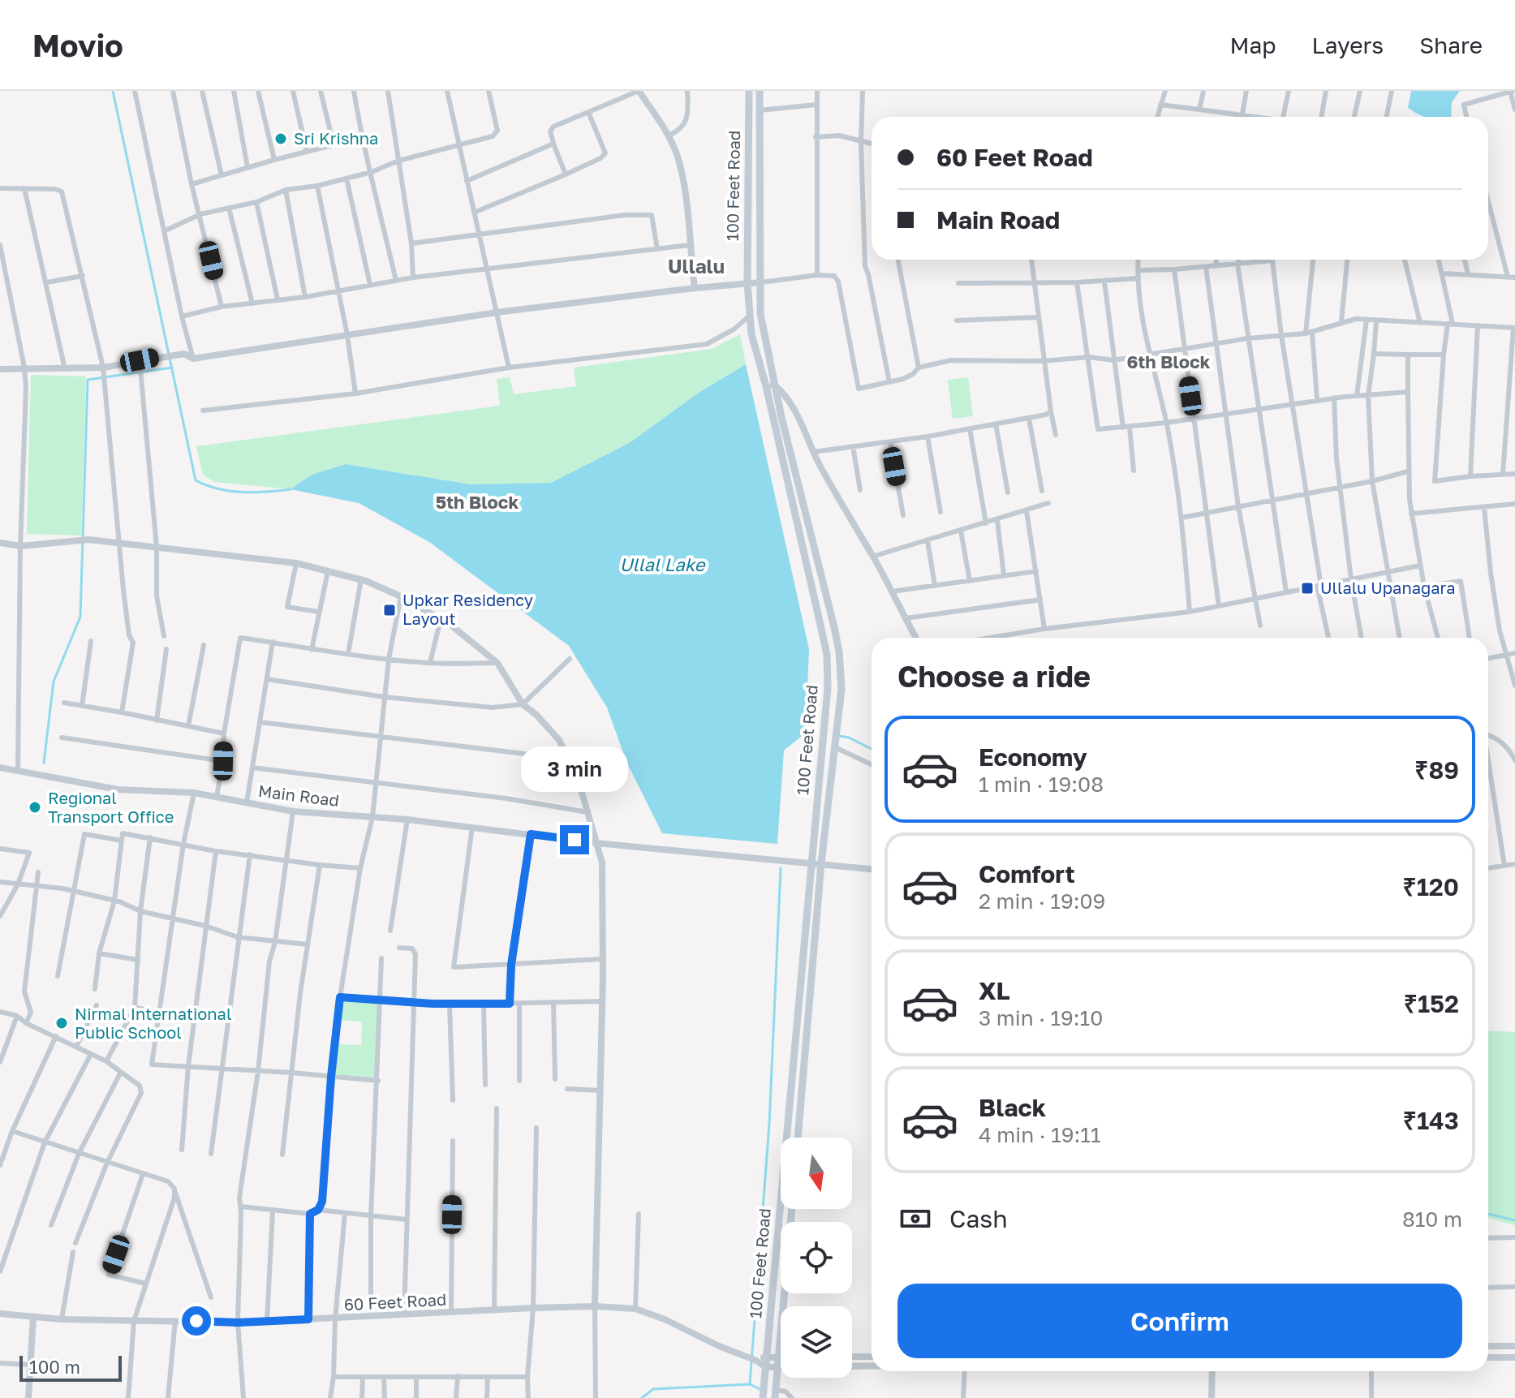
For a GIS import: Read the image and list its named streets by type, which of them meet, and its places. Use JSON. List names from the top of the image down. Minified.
{"streets":{"main road":["100 Feet Road"],"street":["Main Road","60 Feet Road"]},"crossings":[["100 Feet Road","Main Road"],["100 Feet Road","60 Feet Road"]],"districts":["Ullalu","6th Block","5th Block"],"water":["Ullal Lake"],"places":{"other":["Sri Krishna","Regional Transport Office","Nirmal International Public School"],"transit":["Ullalu Upanagara","Upkar Residency Layout"]},"scale_bar":"100 m","north":"bottom","page":{"header":"Movio","nav":["Map","Layers","Share"],"banner":["60 Feet Road","Main Road"],"heading":"Choose a ride","list":[{"name":"Economy","note":"1 min · 19:08","value":"₹89"},{"name":"Comfort","note":"2 min · 19:09","value":"₹120"},{"name":"XL","note":"3 min · 19:10","value":"₹152"},{"name":"Black","note":"4 min · 19:11","value":"₹143"}],"bubble":"3 min","pay":["Cash","810 m"],"buttons":"Confirm","scale":"100 m"}}
